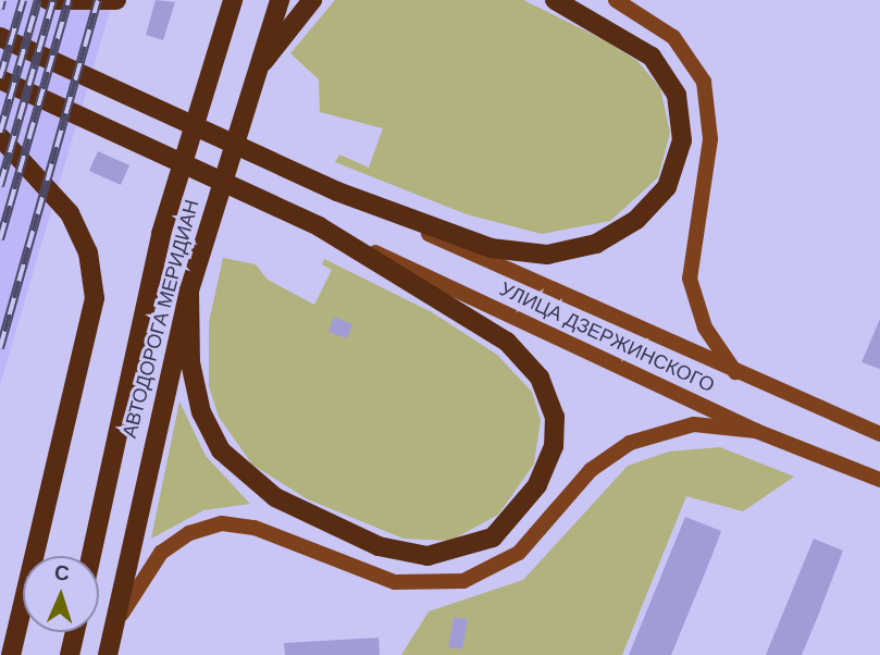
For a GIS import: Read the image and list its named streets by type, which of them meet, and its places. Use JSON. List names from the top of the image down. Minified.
{"streets":{"main road":["АВТОДОРОГА МЕРИДИАН","УЛИЦА ДЗЕРЖИНСКОГО"]},"north":"top"}
